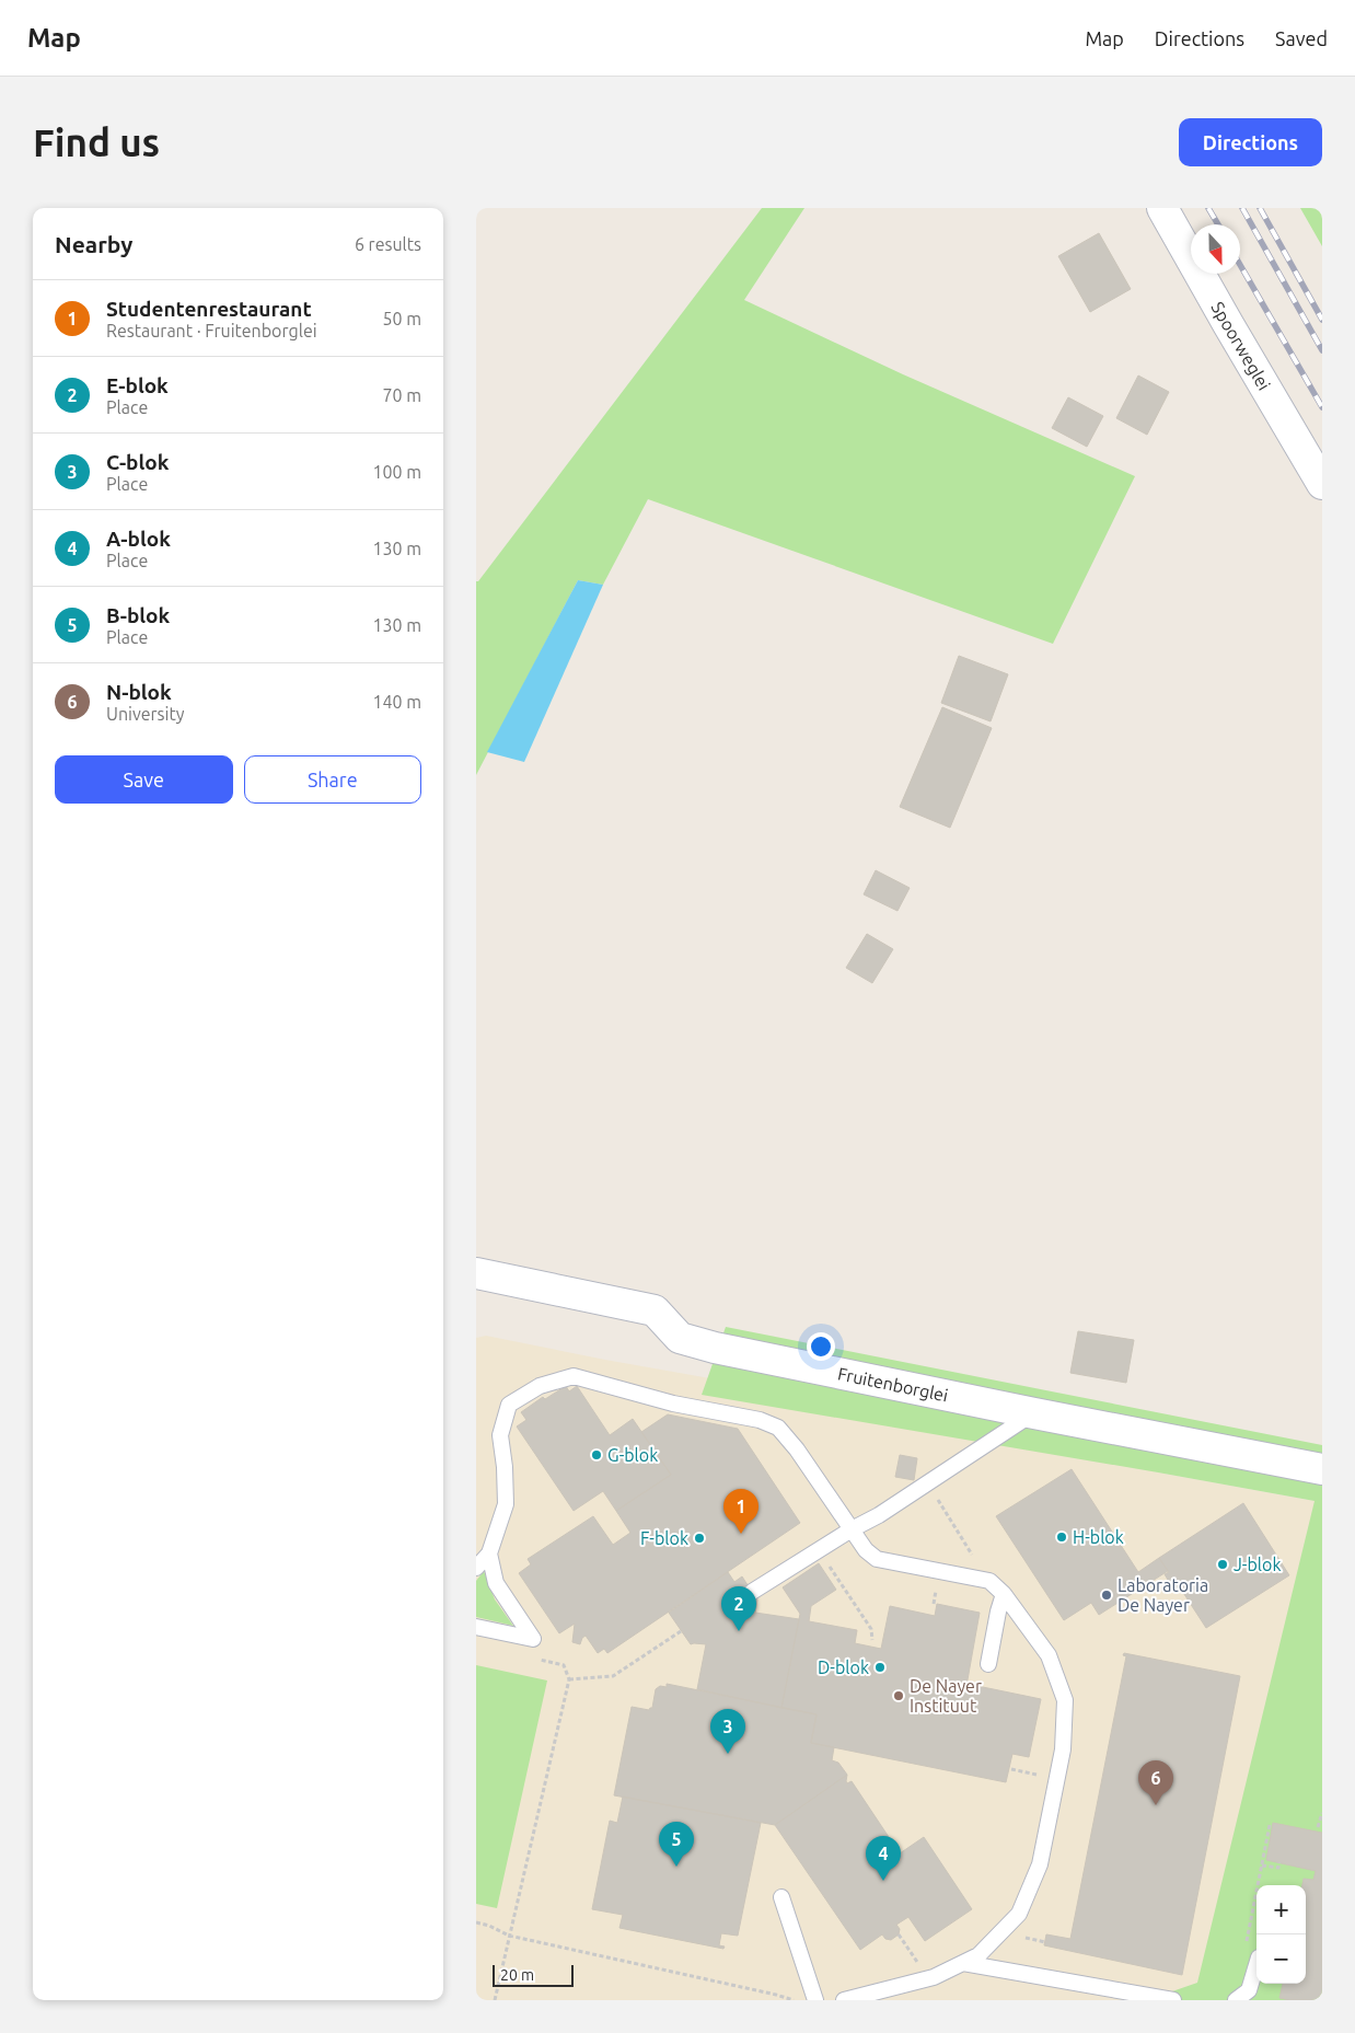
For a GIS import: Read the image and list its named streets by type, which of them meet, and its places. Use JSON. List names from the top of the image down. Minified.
{"streets":{"street":["Spoorweglei","Fruitenborglei"]},"places":["G-blok","H-blok","F-blok","J-blok","Laboratoria De Nayer","D-blok","De Nayer Instituut"],"scale_bar":"20 m","north":"bottom","page":{"header":"Map","nav":["Map","Directions","Saved"],"buttons":["Directions",["Save","Share"]],"title":"Find us","heading":["Nearby","6 results"],"list":[{"mark":"1","name":"Studentenrestaurant","note":"Restaurant · Fruitenborglei","value":"50 m"},{"mark":"2","name":"E-blok","note":"Place","value":"70 m"},{"mark":"3","name":"C-blok","note":"Place","value":"100 m"},{"mark":"4","name":"A-blok","note":"Place","value":"130 m"},{"mark":"5","name":"B-blok","note":"Place","value":"130 m"},{"mark":"6","name":"N-blok","note":"University","value":"140 m"}],"pins":["1","2","3","6","5","4"],"map_buttons":["+","−"],"scale":"20 m"}}
